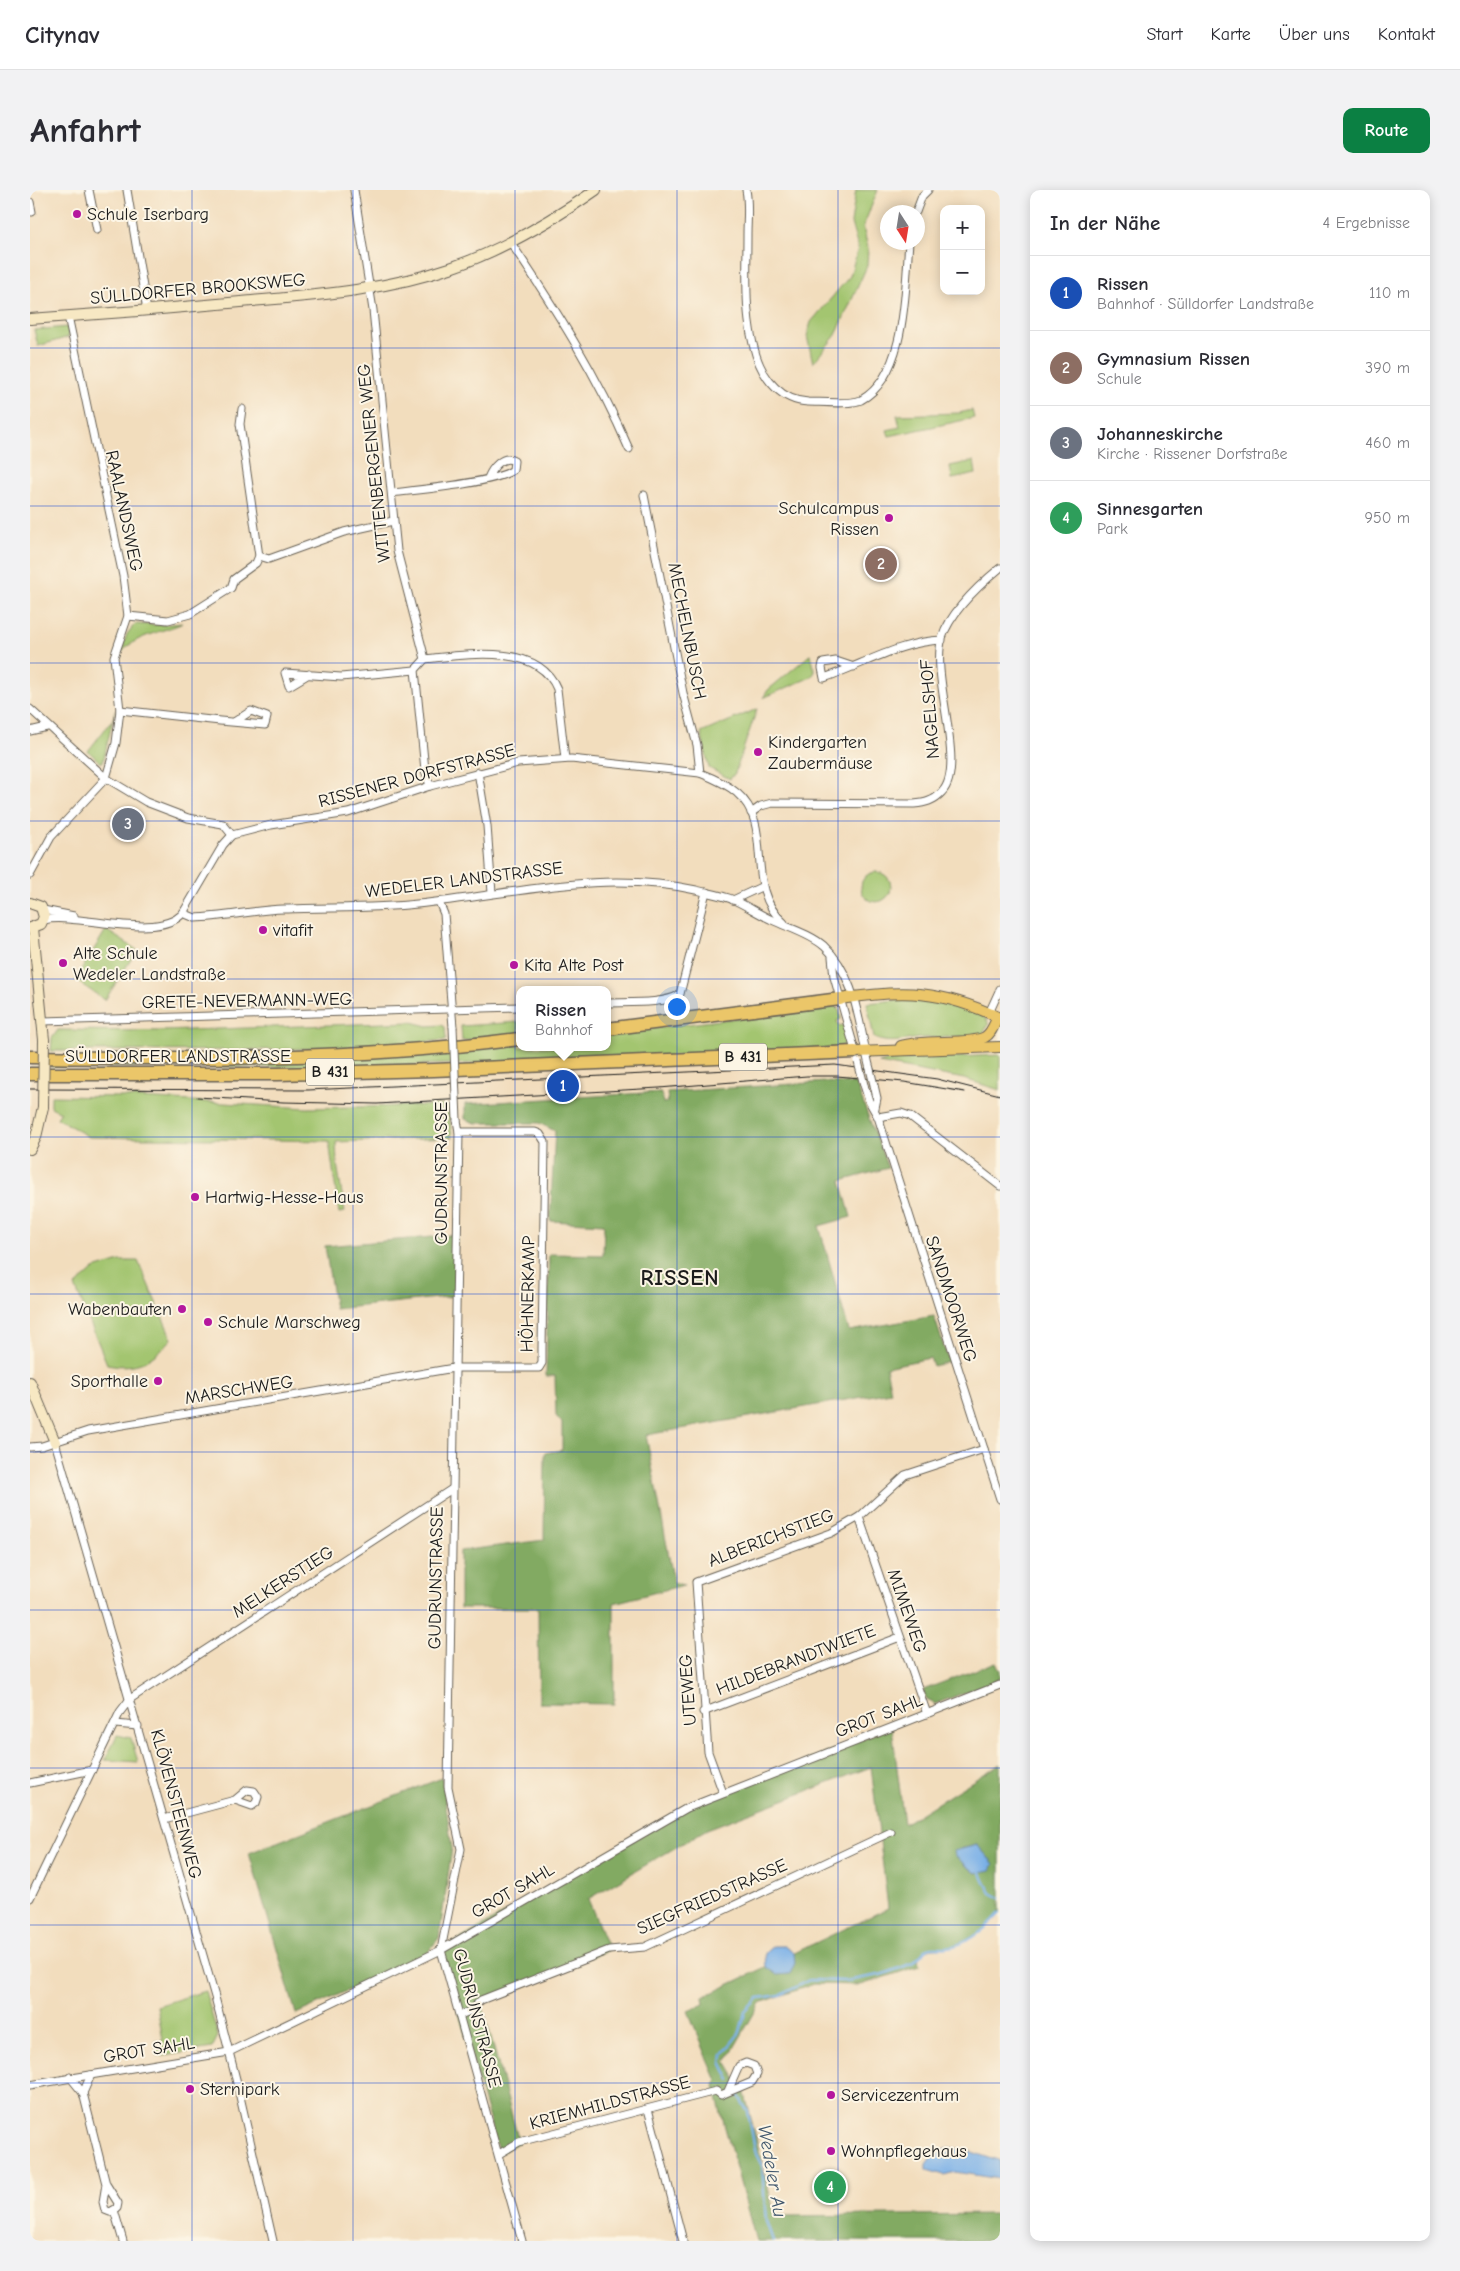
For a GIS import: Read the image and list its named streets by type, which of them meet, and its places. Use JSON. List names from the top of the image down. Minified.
{"streets":{"highway":["SÜLLDORFER LANDSTRASSE","B 431"],"street":["SÜLLDORFER BROOKSWEG","WITTENBERGENER WEG","RAALANDSWEG","MECHELNBUSCH","NAGELSHOF","RISSENER DORFSTRASSE","WEDELER LANDSTRASSE","GRETE-NEVERMANN-WEG","GUDRUNSTRASSE","HÖHNERKAMP","SANDMOORWEG","MARSCHWEG","ALBERICHSTIEG","MELKERSTIEG","MIMEWEG","HILDEBRANDTWIETE","UTEWEG","GROT SAHL","KLÖVENSTEENWEG","SIEGFRIEDSTRASSE","KRIEMHILDSTRASSE"]},"crossings":[["SÜLLDORFER BROOKSWEG","WITTENBERGENER WEG"],["SÜLLDORFER BROOKSWEG","RAALANDSWEG"],["MECHELNBUSCH","RISSENER DORFSTRASSE"],["NAGELSHOF","RISSENER DORFSTRASSE"],["RISSENER DORFSTRASSE","WEDELER LANDSTRASSE"],["WEDELER LANDSTRASSE","SÜLLDORFER LANDSTRASSE"],["WEDELER LANDSTRASSE","B 431"],["WEDELER LANDSTRASSE","GUDRUNSTRASSE"],["WEDELER LANDSTRASSE","SANDMOORWEG"],["GRETE-NEVERMANN-WEG","GUDRUNSTRASSE"],["SÜLLDORFER LANDSTRASSE","B 431"],["SÜLLDORFER LANDSTRASSE","SANDMOORWEG"],["B 431","SANDMOORWEG"],["GUDRUNSTRASSE","HÖHNERKAMP"],["GUDRUNSTRASSE","MARSCHWEG"],["GUDRUNSTRASSE","MELKERSTIEG"],["GUDRUNSTRASSE","GROT SAHL"],["GUDRUNSTRASSE","SIEGFRIEDSTRASSE"],["GUDRUNSTRASSE","KRIEMHILDSTRASSE"],["HÖHNERKAMP","MARSCHWEG"],["SANDMOORWEG","ALBERICHSTIEG"],["MARSCHWEG","KLÖVENSTEENWEG"],["ALBERICHSTIEG","MIMEWEG"],["ALBERICHSTIEG","UTEWEG"],["MELKERSTIEG","KLÖVENSTEENWEG"],["MIMEWEG","HILDEBRANDTWIETE"],["MIMEWEG","GROT SAHL"],["HILDEBRANDTWIETE","UTEWEG"],["UTEWEG","GROT SAHL"],["GROT SAHL","KLÖVENSTEENWEG"]],"districts":["RISSEN"],"water":["Wedeler Au"],"places":["Schule Iserbarg","Schulcampus Rissen","Kindergarten Zaubermäuse","vitafit","Alte Schule Wedeler Landstraße","Kita Alte Post","Hartwig-Hesse-Haus","Wabenbauten","Schule Marschweg","Sporthalle","Sternipark","Servicezentrum","Wohnpflegehaus"],"north":"bottom","page":{"header":"Citynav","nav":["Start","Karte","Über uns","Kontakt"],"buttons":"Route","title":"Anfahrt","heading":["In der Nähe","4 Ergebnisse"],"map_buttons":["+","−"],"list":[{"mark":"1","name":"Rissen","note":"Bahnhof · Sülldorfer Landstraße","value":"110 m"},{"mark":"2","name":"Gymnasium Rissen","note":"Schule","value":"390 m"},{"mark":"3","name":"Johanneskirche","note":"Kirche · Rissener Dorfstraße","value":"460 m"},{"mark":"4","name":"Sinnesgarten","note":"Park","value":"950 m"}],"pins":["2","3","1","4"],"popup":["Rissen","Bahnhof"]}}
